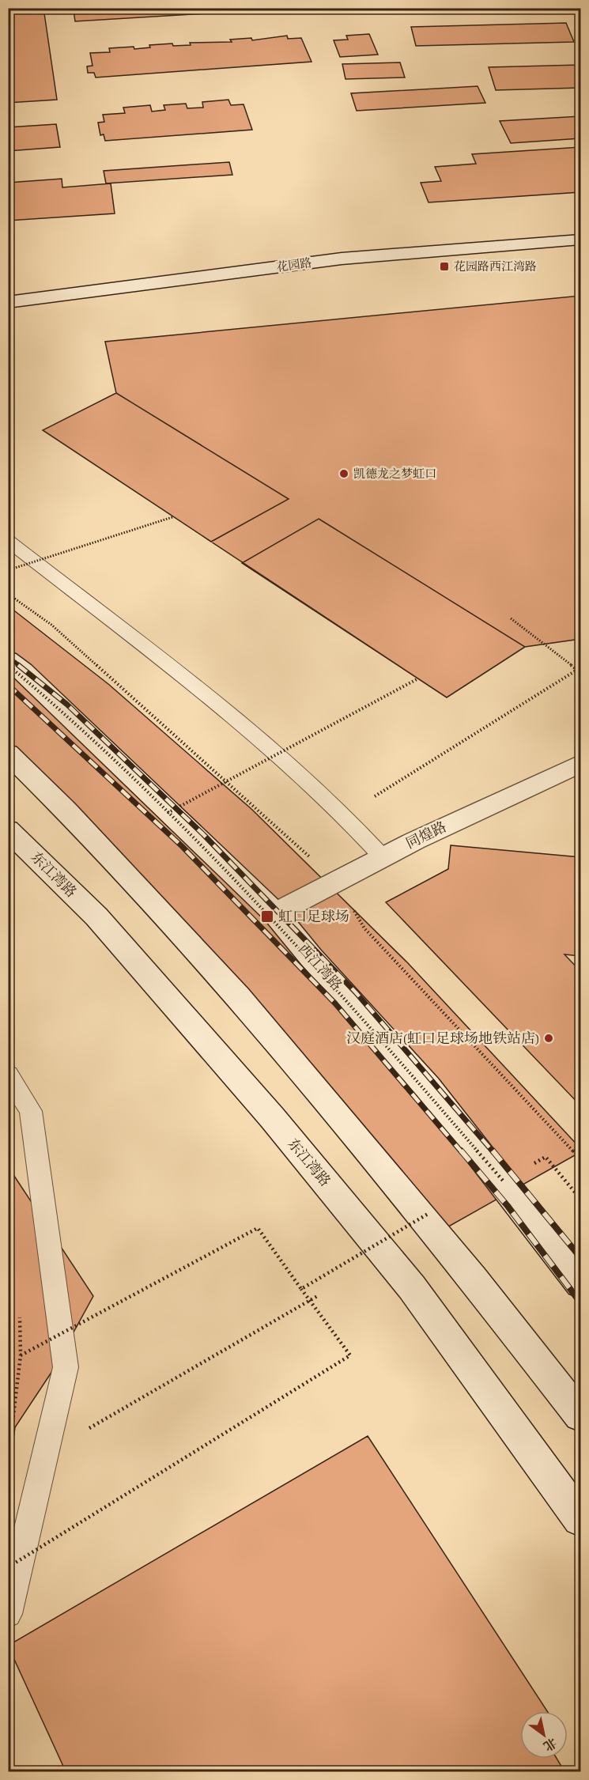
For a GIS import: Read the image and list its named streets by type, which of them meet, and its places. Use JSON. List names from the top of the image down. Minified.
{"streets":{"main road":["花园路","同煌路","东江湾路","西江湾路"]},"crossings":[["同煌路","西江湾路"]],"places":{"transit":["花园路西江湾路","虹口足球场"],"other":["凯德龙之梦虹口","汉庭酒店(虹口足球场地铁站店)"]},"north":"bottom right"}
